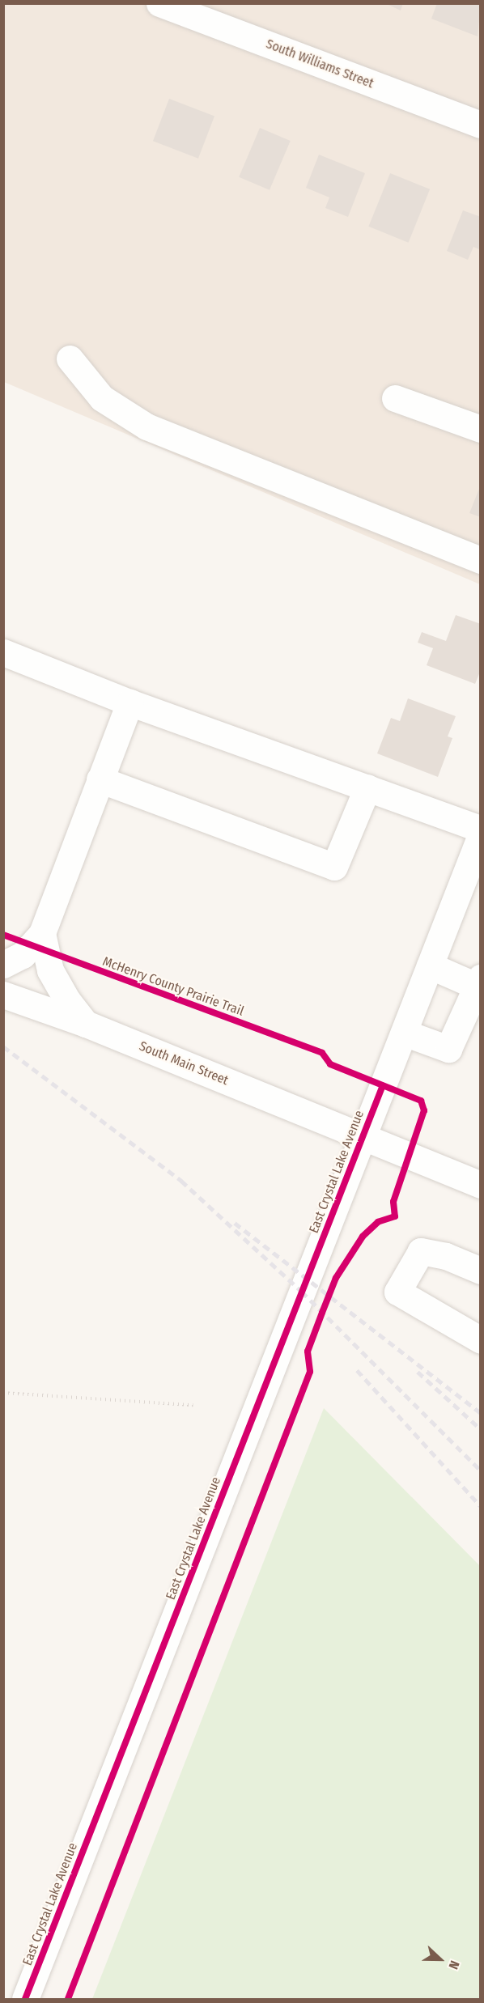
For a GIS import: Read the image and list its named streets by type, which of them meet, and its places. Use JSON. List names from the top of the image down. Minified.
{"streets":{"street":["South Williams Street","South Main Street","East Crystal Lake Avenue"],"cycle path":["McHenry County Prairie Trail"]},"crossings":[["South Main Street","East Crystal Lake Avenue"]],"north":"right"}
